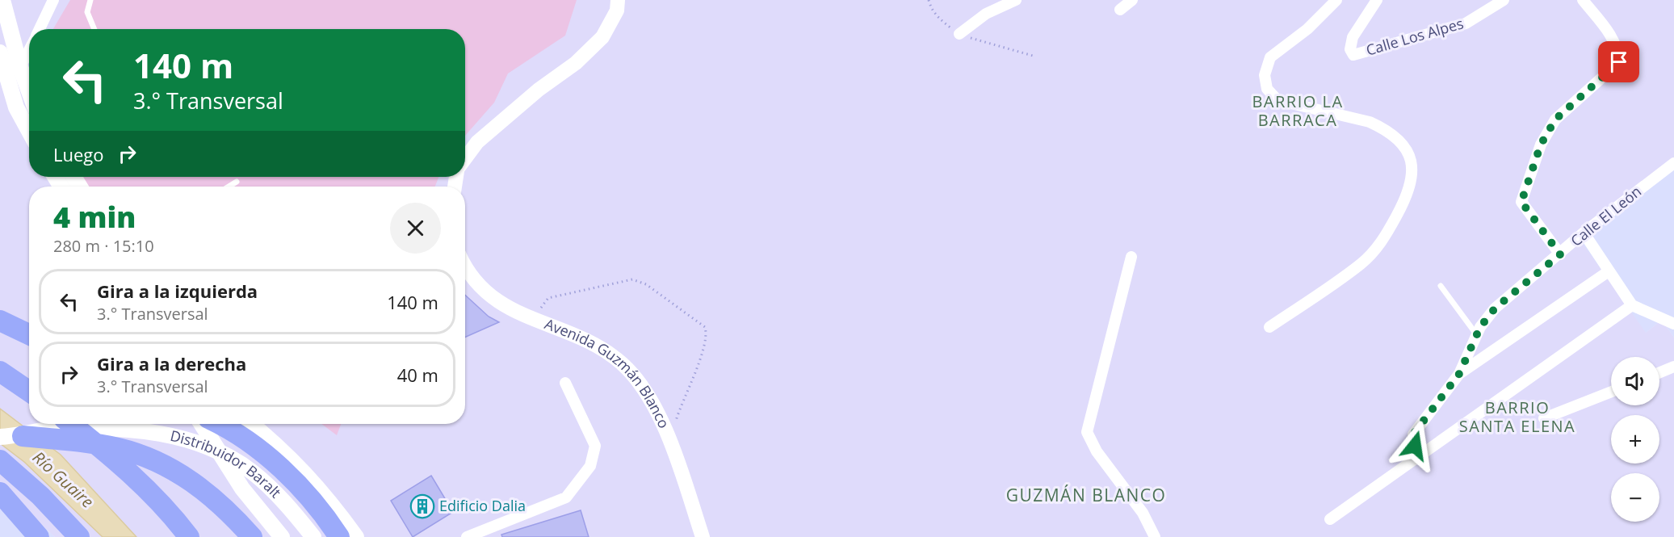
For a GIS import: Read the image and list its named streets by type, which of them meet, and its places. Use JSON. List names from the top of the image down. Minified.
{"streets":{"main road":["Distribuidor Baralt"],"street":["Calle Los Alpes","Calle El León","Avenida Guzmán Blanco"]},"districts":["BARRIO LA BARRACA","BARRIO SANTA ELENA","GUZMÁN BLANCO"],"water":["Río Guaire"],"places":{"building":["Edificio Dalia"]},"page":{"turn":["140 m","3.° Transversal"],"then":"Luego","heading":["4 min","280 m · 15:10"],"list":[{"name":"Gira a la izquierda","note":"3.° Transversal","value":"140 m"},{"name":"Gira a la derecha","note":"3.° Transversal","value":"40 m"}],"map_buttons":["+","−"]}}
